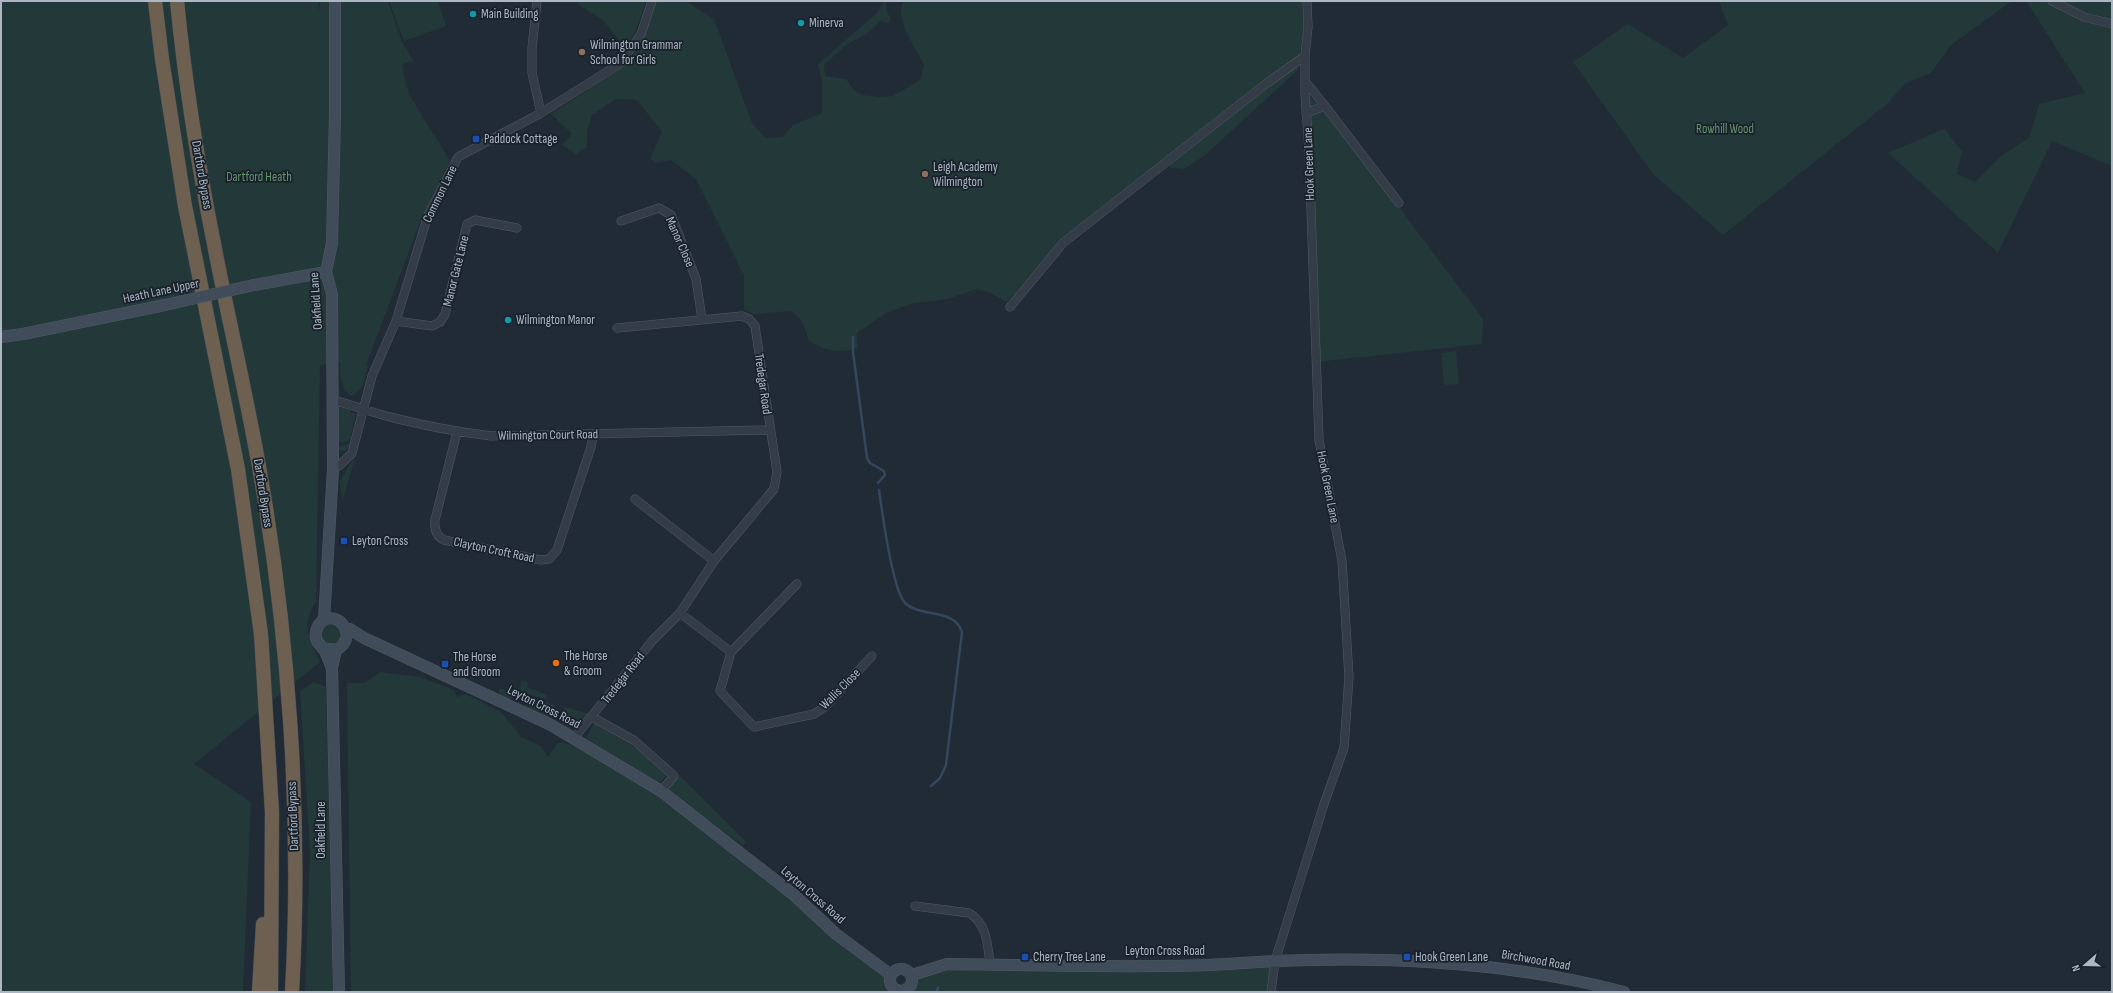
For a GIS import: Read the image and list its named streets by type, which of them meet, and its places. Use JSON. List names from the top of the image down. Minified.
{"streets":{"highway":["Dartford Bypass"],"street":["Hook Green Lane","Common Lane","Manor Close","Manor Gate Lane","Heath Lane Upper","Oakfield Lane","Tredegar Road","Wilmington Court Road","Clayton Croft Road","Wallis Close","Leyton Cross Road","Birchwood Road"]},"crossings":[["Hook Green Lane","Leyton Cross Road"],["Hook Green Lane","Birchwood Road"],["Common Lane","Manor Gate Lane"],["Common Lane","Oakfield Lane"],["Common Lane","Wilmington Court Road"],["Manor Close","Tredegar Road"],["Heath Lane Upper","Oakfield Lane"],["Oakfield Lane","Wilmington Court Road"],["Oakfield Lane","Leyton Cross Road"],["Tredegar Road","Wilmington Court Road"],["Tredegar Road","Leyton Cross Road"],["Wilmington Court Road","Clayton Croft Road"],["Leyton Cross Road","Birchwood Road"]],"parks":["Rowhill Wood","Dartford Heath"],"places":{"other":["Main Building","Minerva","Wilmington Grammar School for Girls","Leigh Academy Wilmington","Wilmington Manor","The Horse & Groom"],"transit":["Paddock Cottage","Leyton Cross","The Horse and Groom","Cherry Tree Lane","Hook Green Lane"]},"north":"left"}
